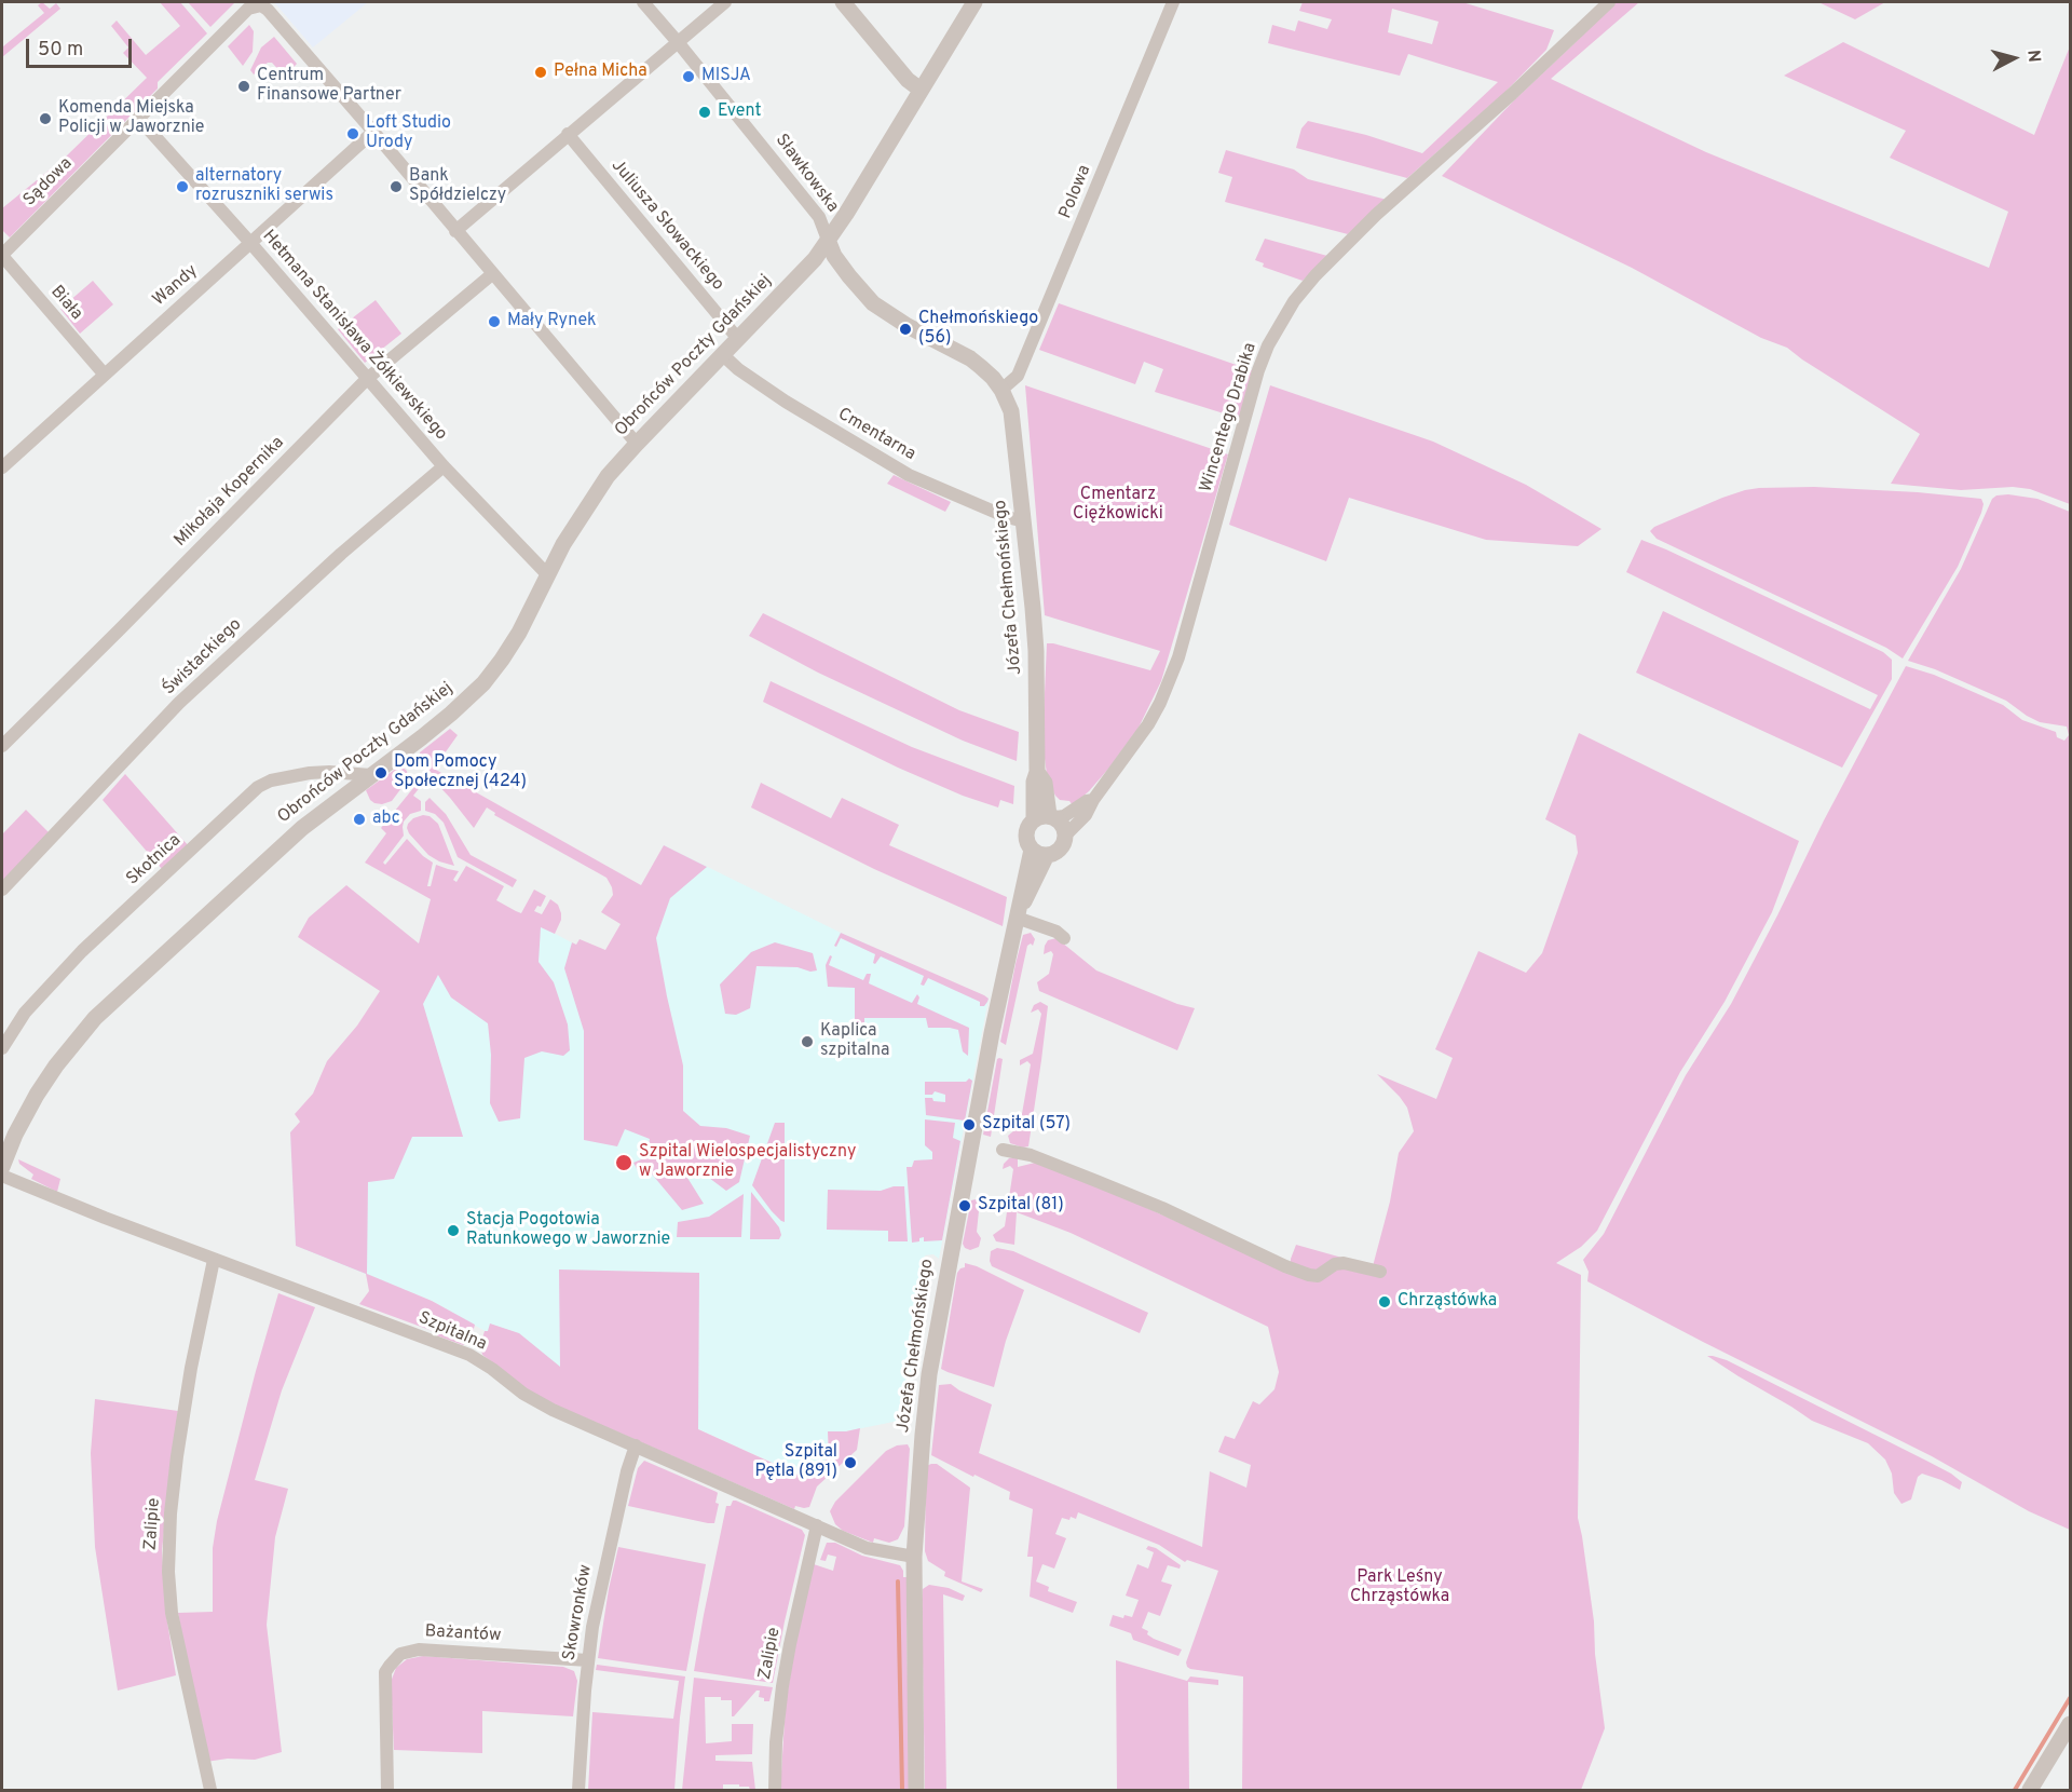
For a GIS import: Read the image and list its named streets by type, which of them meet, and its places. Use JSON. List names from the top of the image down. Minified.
{"streets":{"street":["Sławkowska","Sądowa","Polowa","Juliusza Słowackiego","Wandy","Biała","Hetmana Stanisława Żółkiewskiego","Obrońców Poczty Gdańskiej","Wincentego Drabika","Cmentarna","Mikołaja Kopernika","Józefa Chełmońskiego","Świstackiego","Skotnica","Szpitalna","Zalipie","Skowronków","Bażantów"]},"crossings":[["Sławkowska","Polowa"],["Sławkowska","Obrońców Poczty Gdańskiej"],["Sławkowska","Józefa Chełmońskiego"],["Sądowa","Wandy"],["Sądowa","Biała"],["Sądowa","Hetmana Stanisława Żółkiewskiego"],["Polowa","Józefa Chełmońskiego"],["Juliusza Słowackiego","Obrońców Poczty Gdańskiej"],["Wandy","Biała"],["Wandy","Hetmana Stanisława Żółkiewskiego"],["Hetmana Stanisława Żółkiewskiego","Obrońców Poczty Gdańskiej"],["Hetmana Stanisława Żółkiewskiego","Mikołaja Kopernika"],["Hetmana Stanisława Żółkiewskiego","Świstackiego"],["Obrońców Poczty Gdańskiej","Cmentarna"],["Obrońców Poczty Gdańskiej","Skotnica"],["Wincentego Drabika","Józefa Chełmońskiego"],["Cmentarna","Józefa Chełmońskiego"],["Józefa Chełmońskiego","Szpitalna"],["Szpitalna","Zalipie"],["Szpitalna","Skowronków"],["Skowronków","Bażantów"]],"parks":["Cmentarz Ciężkowicki","Park Leśny Chrząstówka"],"places":["Pełna Micha","MISJA","Centrum Finansowe Partner","Event","Komenda Miejska Policji w Jaworznie","Loft Studio Urody","alternatory rozruszniki serwis","Bank Spółdzielczy","Mały Rynek","Chełmońskiego (56)","Dom Pomocy Społecznej (424)","abc","Kaplica szpitalna","Szpital (57)","Szpital Wielospecjalistyczny w Jaworznie","Szpital (81)","Stacja Pogotowia Ratunkowego w Jaworznie","Chrząstówka","Szpital Pętla (891)"],"scale_bar":"50 m","north":"right"}
